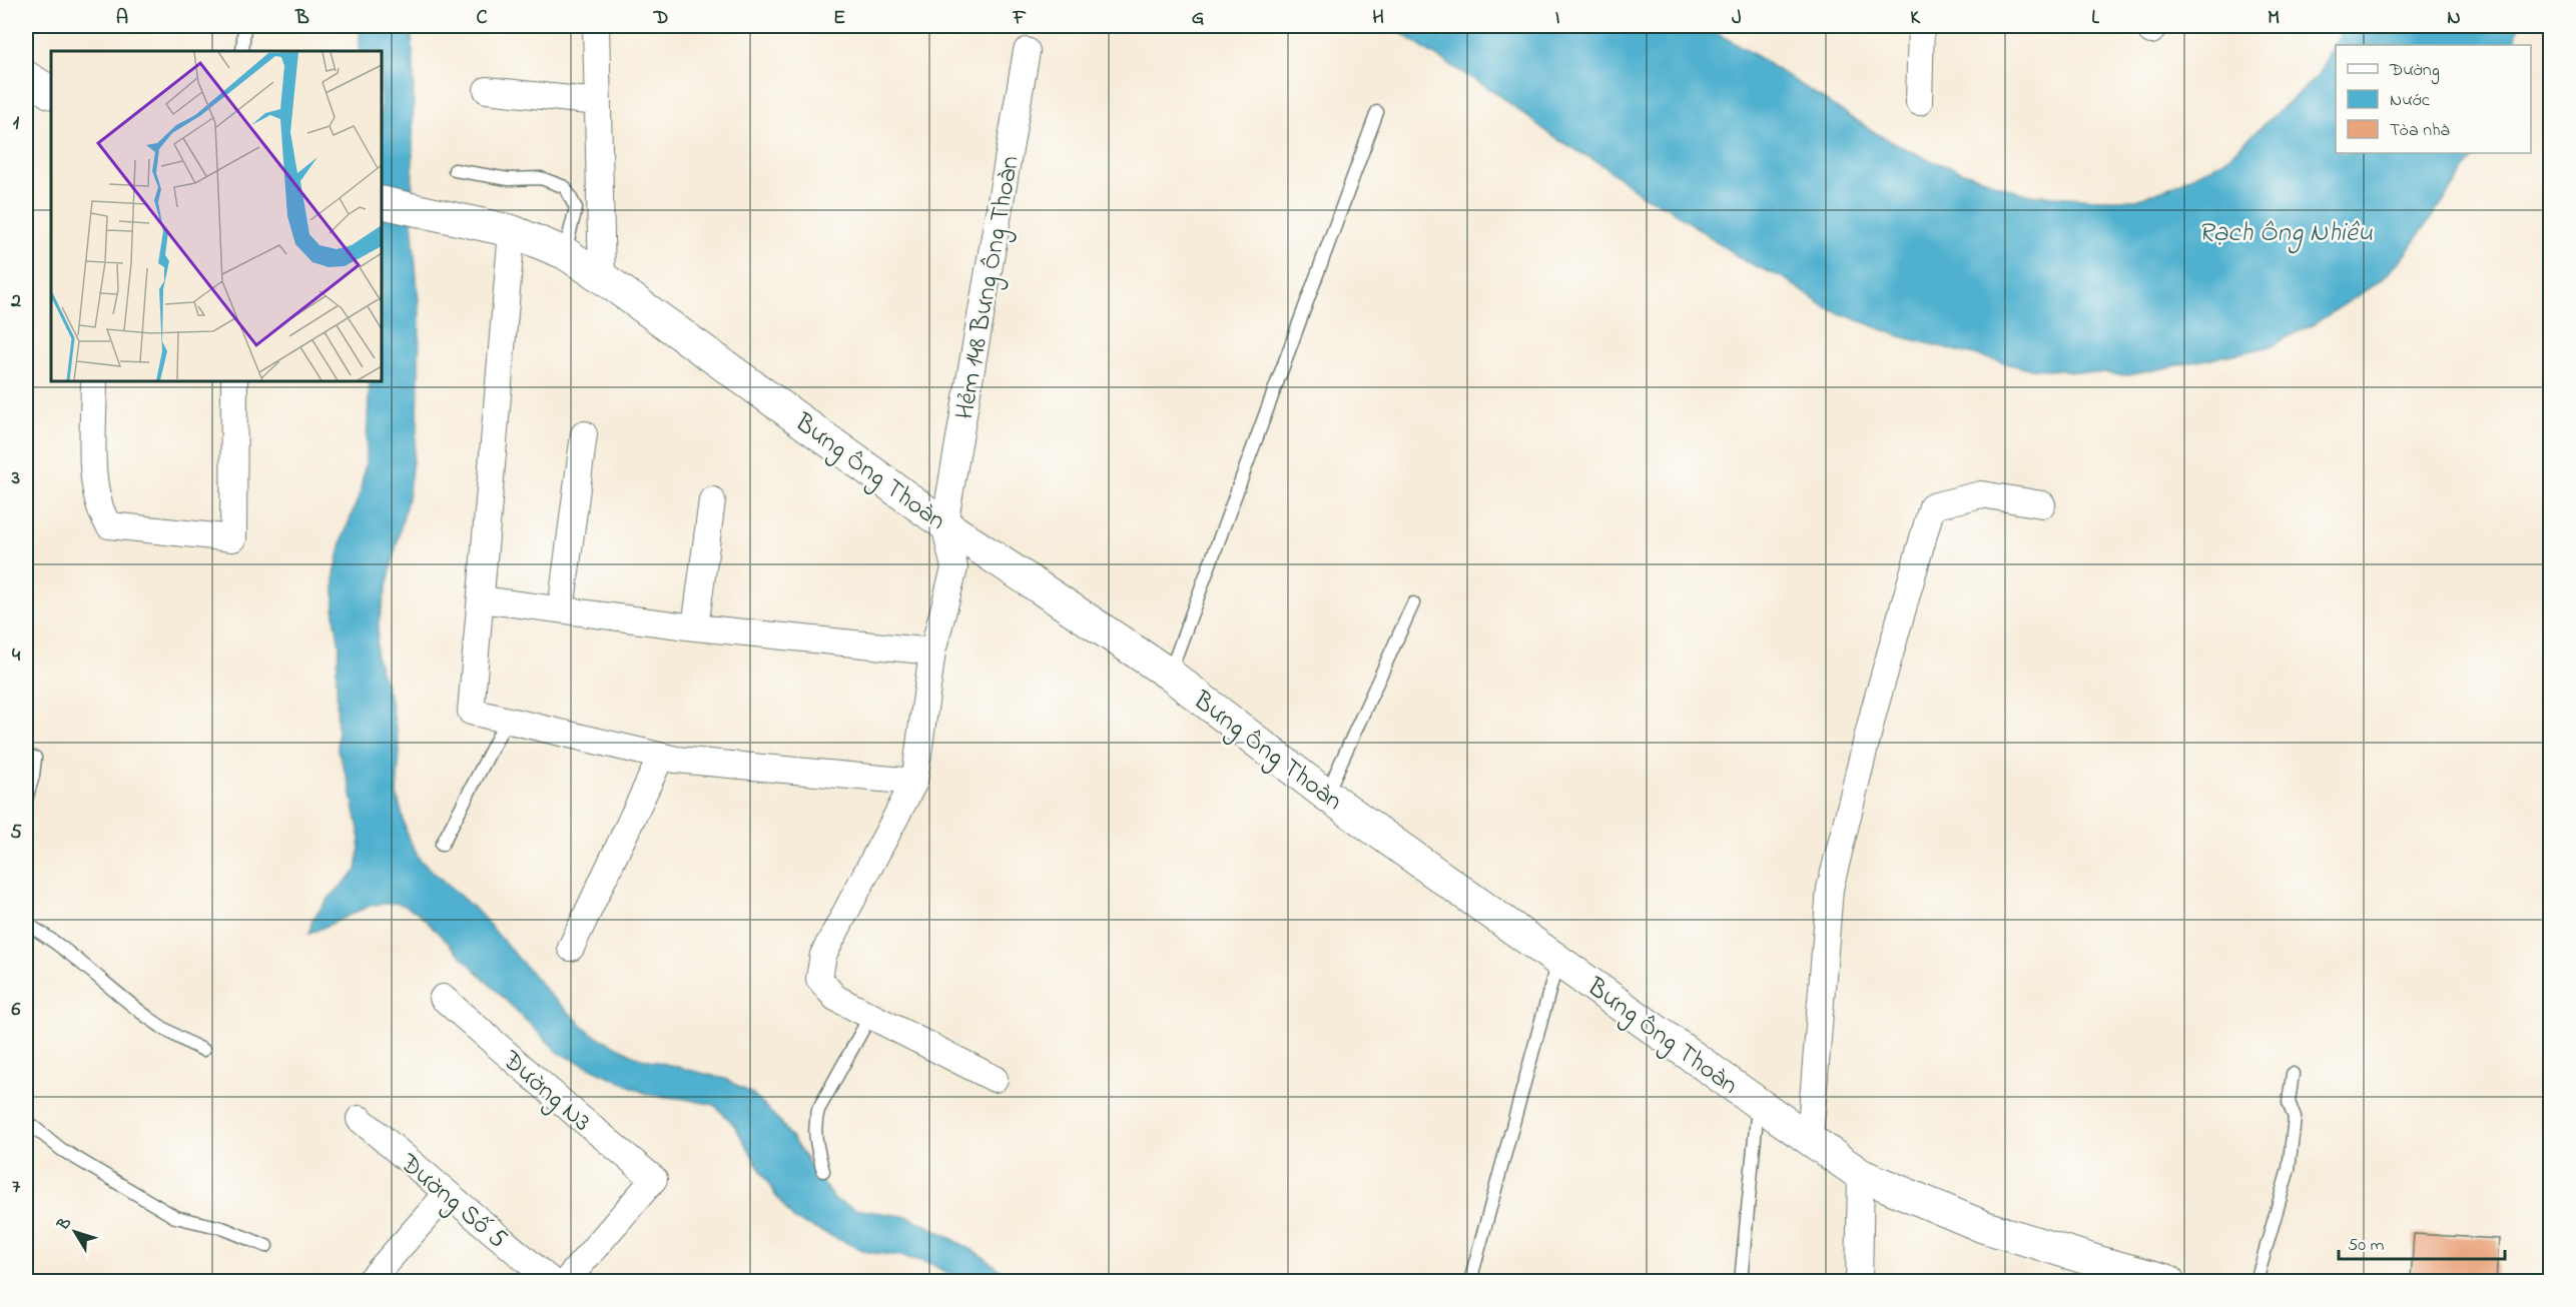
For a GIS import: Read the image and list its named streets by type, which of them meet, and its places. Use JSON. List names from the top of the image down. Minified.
{"streets":{"street":["Hẻm 148 Bưng Ông Thoàn","Bưng Ông Thoàn","Đường N3","Đường Số 5"]},"crossings":[["Hẻm 148 Bưng Ông Thoàn","Bưng Ông Thoàn"]],"water":["Rạch Ông Nhiêu"],"legend":["Đường","Nước","Tòa nhà"],"scale_bar":"50 m","north":"top left","grid":{"columns":["A","B","C","D","E","F","G","H","I","J","K","L","M","N"],"rows":["1","2","3","4","5","6","7"]}}
